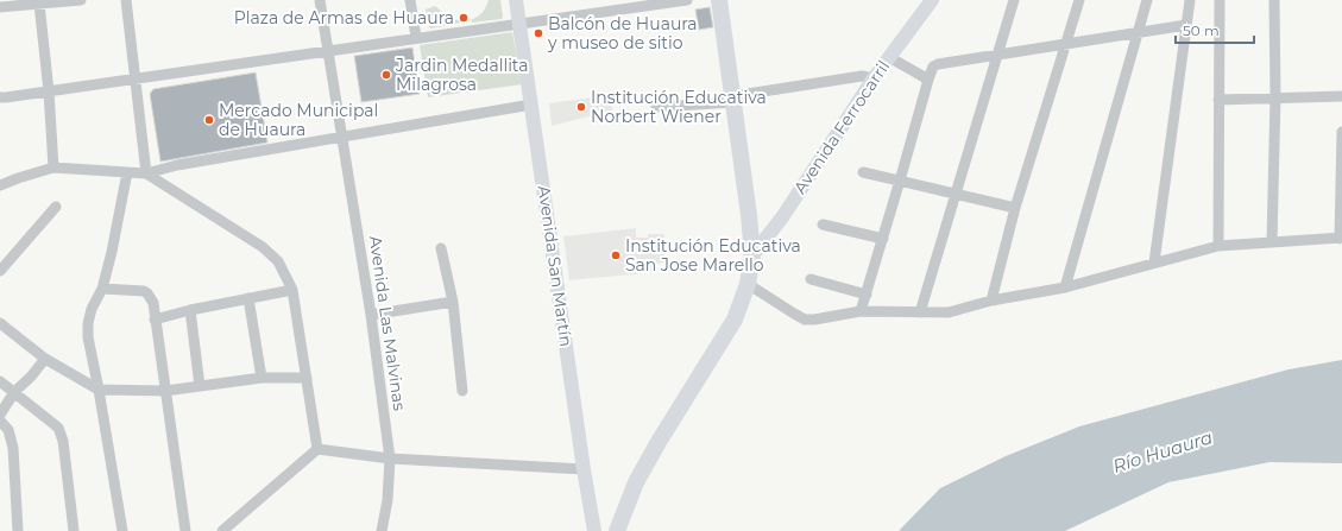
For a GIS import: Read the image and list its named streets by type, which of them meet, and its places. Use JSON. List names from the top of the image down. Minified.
{"streets":{"main road":["Avenida Ferrocarril","Avenida San Martín"],"street":["Avenida Las Malvinas"]},"water":["Río Huaura"],"places":["Plaza de Armas de Huaura","Balcón de Huaura y museo de sitio","Jardin Medallita Milagrosa","Institución Educativa Norbert Wiener","Mercado Municipal de Huaura","Institución Educativa San Jose Marello"],"scale_bar":"50 m"}
